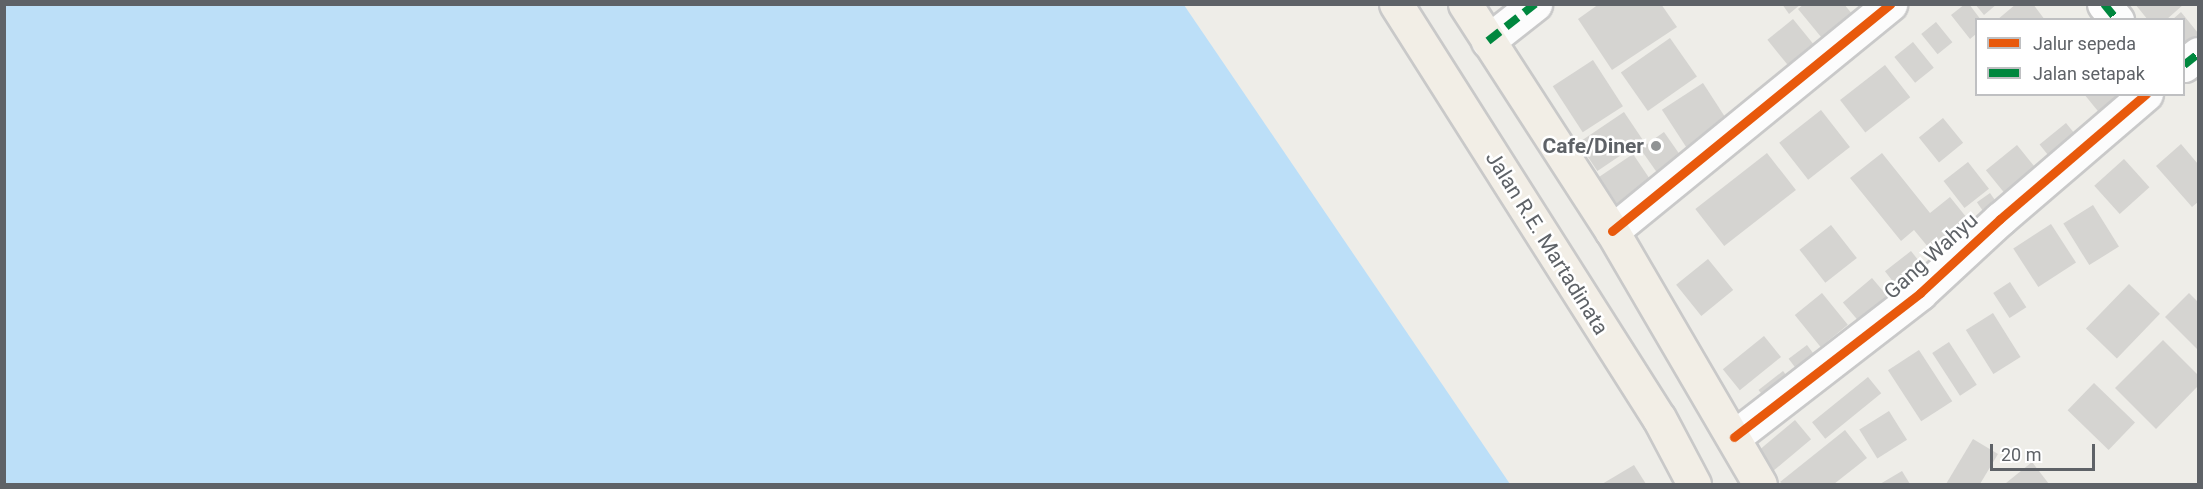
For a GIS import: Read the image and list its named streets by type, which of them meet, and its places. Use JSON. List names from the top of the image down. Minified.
{"streets":{"highway":["Jalan R.E. Martadinata"],"street":["Gang Wahyu"]},"places":["Cafe/Diner"],"legend":["Jalur sepeda","Jalan setapak"],"scale_bar":"20 m"}
